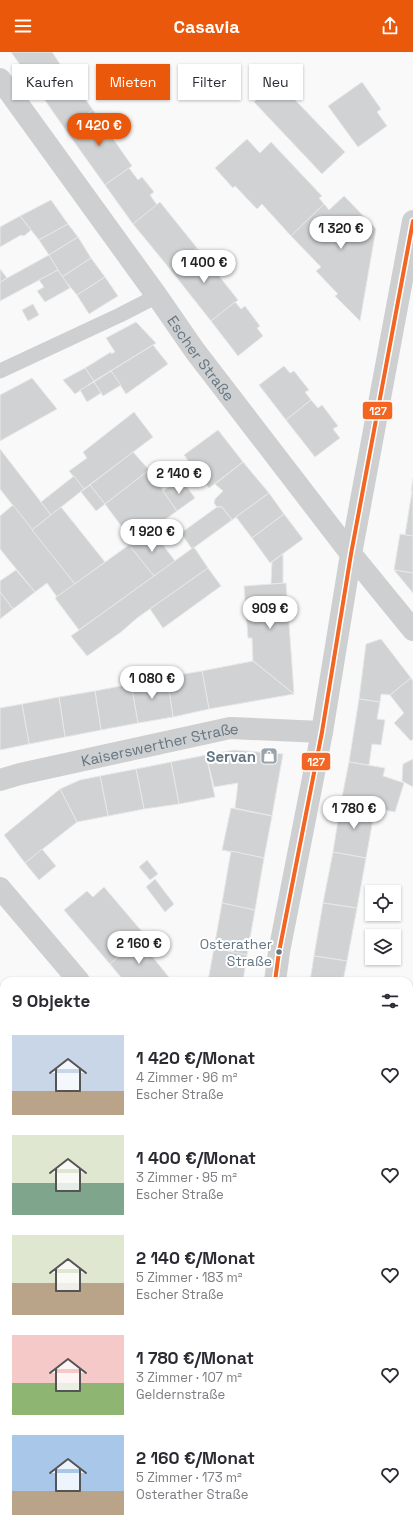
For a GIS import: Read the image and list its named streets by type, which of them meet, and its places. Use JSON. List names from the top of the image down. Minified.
{"streets":{"street":["Escher Straße","Kaiserswerther Straße"]},"places":{"shop":["Servan"],"other":["Osterather Straße"]},"lines":["transit line 127"],"page":{"header":"Casavia","chip":["Kaufen","Mieten","Filter","Neu"],"price":["1 420 €","1 320 €","1 400 €","2 140 €","1 920 €","909 €","1 080 €","1 780 €","2 160 €"],"heading":"9 Objekte","list":[{"name":"1 420 €/Monat","note":"4 Zimmer · 96 m² · Escher Straße"},{"name":"1 400 €/Monat","note":"3 Zimmer · 95 m² · Escher Straße"},{"name":"2 140 €/Monat","note":"5 Zimmer · 183 m² · Escher Straße"},{"name":"1 780 €/Monat","note":"3 Zimmer · 107 m² · Geldernstraße"},{"name":"2 160 €/Monat","note":"5 Zimmer · 173 m² · Osterather Straße"}]}}
